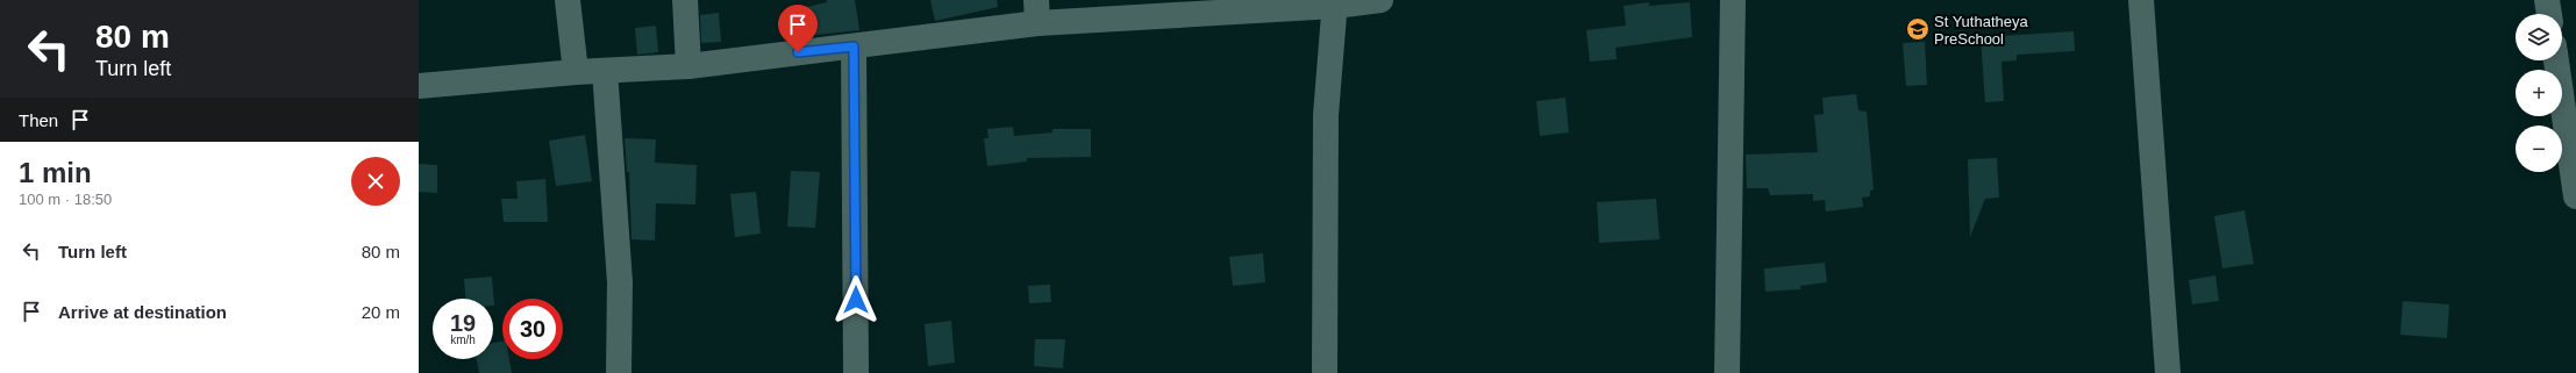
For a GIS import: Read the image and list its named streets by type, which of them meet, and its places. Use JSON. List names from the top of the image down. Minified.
{"places":{"school or university":["St Yuthatheya PreSchool"]},"page":{"turn":["80 m","Turn left"],"map_buttons":["+","−"],"then":"Then","heading":["1 min","100 m · 18:50"],"list":[{"name":"Turn left","value":"80 m"},{"name":"Arrive at destination","value":"20 m"}],"speed":"19 km/h","limit":"30"}}
